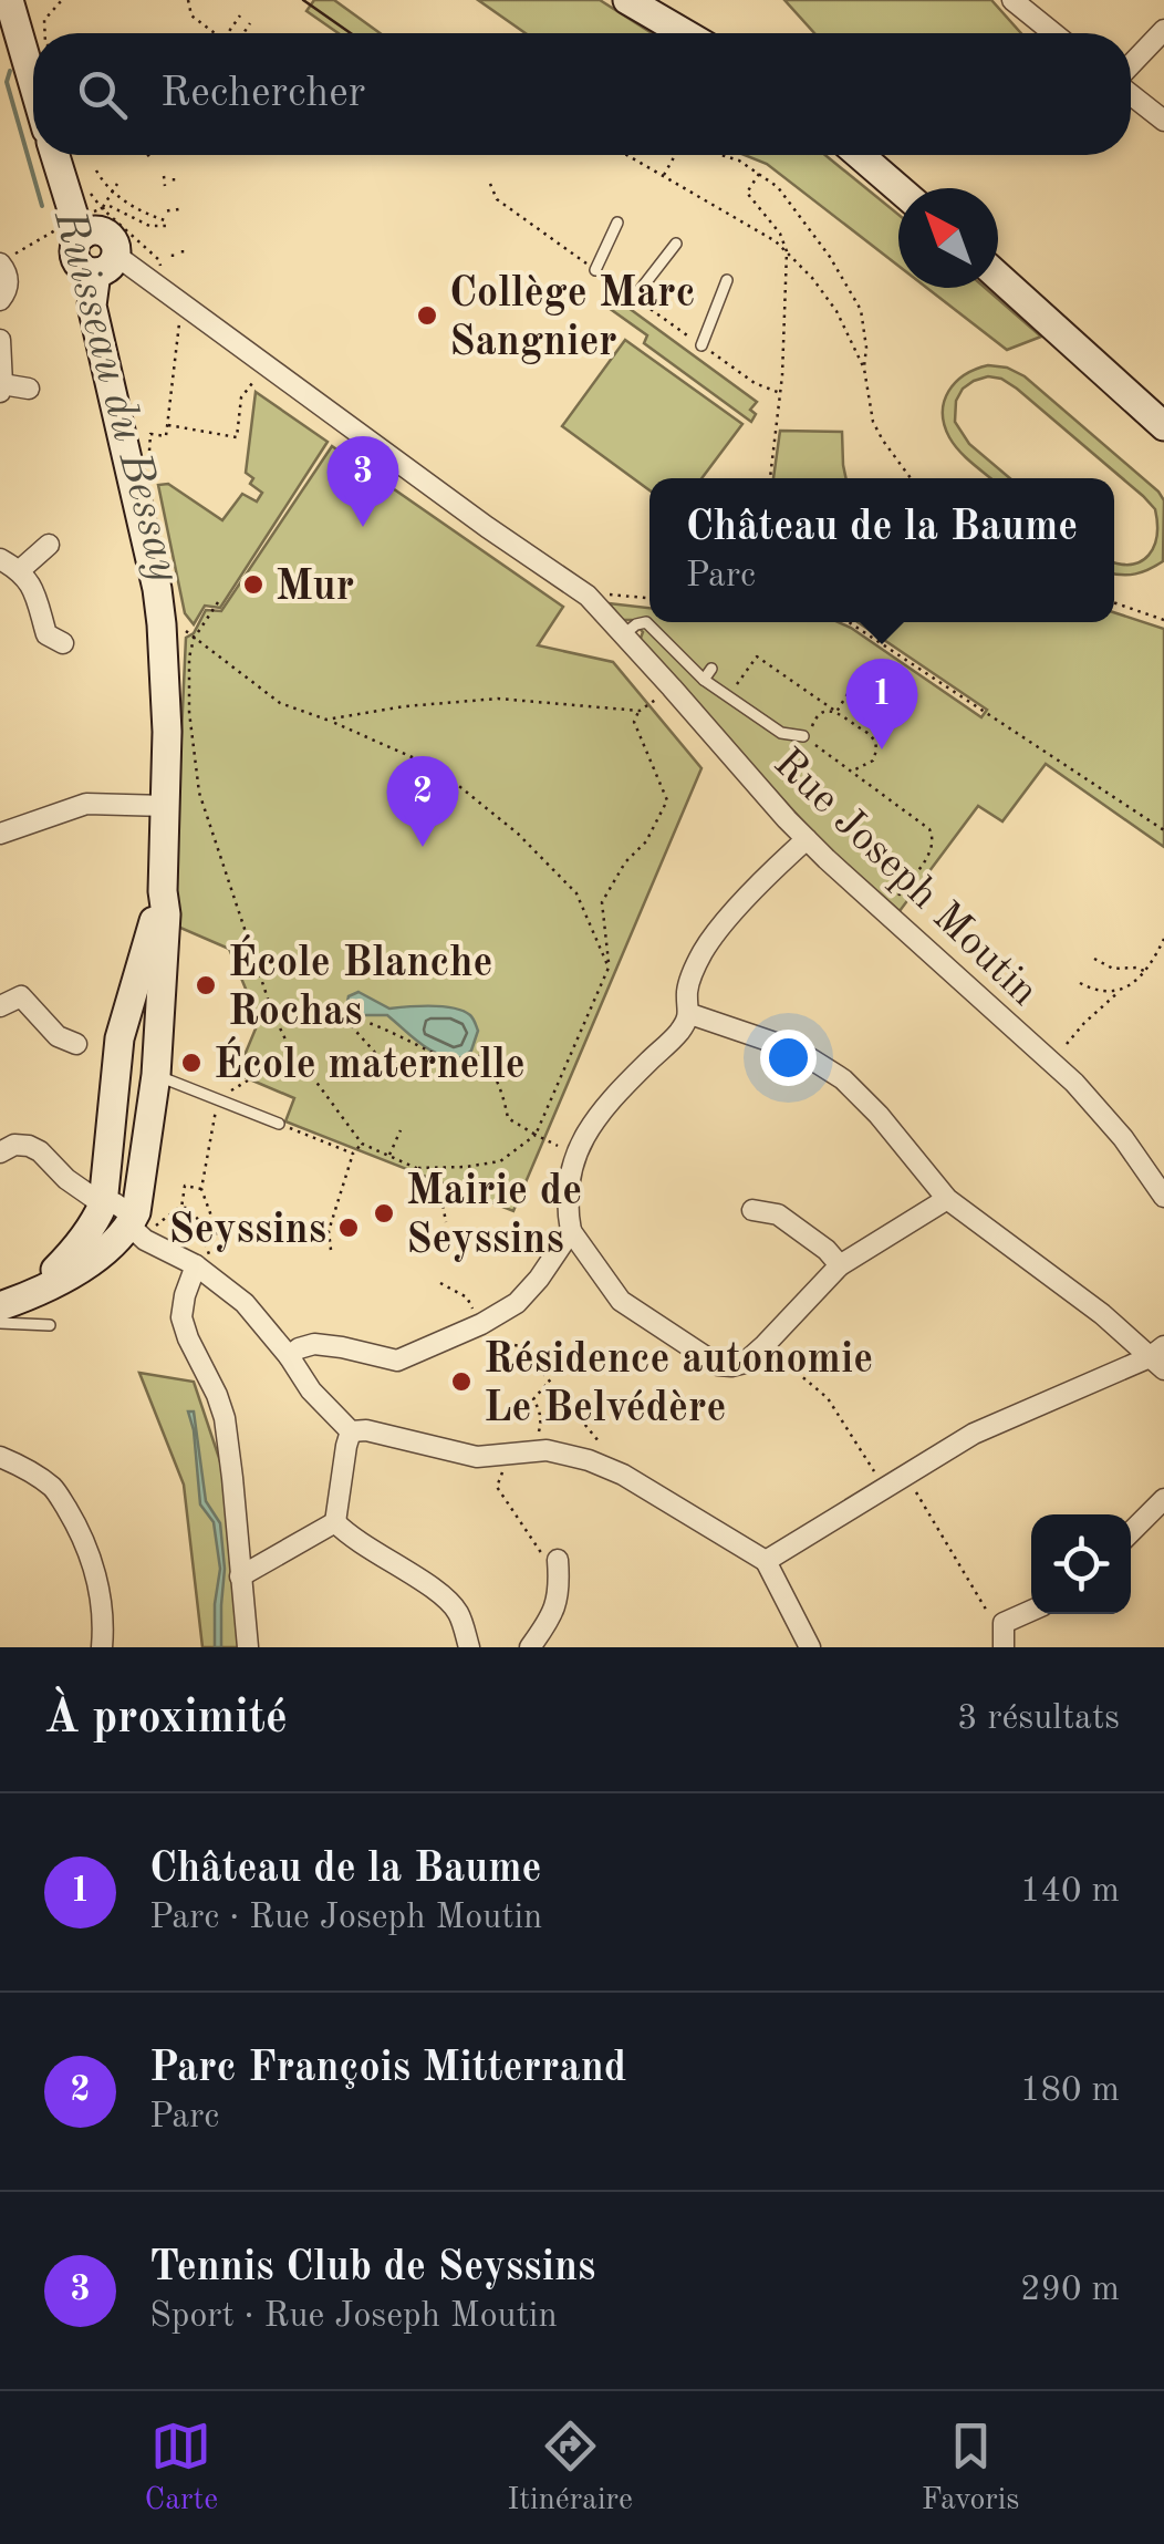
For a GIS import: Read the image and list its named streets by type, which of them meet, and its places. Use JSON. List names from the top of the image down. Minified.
{"streets":{"street":["Rue Joseph Moutin"]},"water":["Ruisseau du Bessay"],"places":["Collège Marc Sangnier","Mur","École Blanche Rochas","École maternelle","Mairie de Seyssins","Seyssins","Résidence autonomie Le Belvédère"],"north":"top left","page":{"search":"Rechercher","pins":["3","1","2"],"popup":["Château de la Baume","Parc"],"heading":["À proximité","3 résultats"],"list":[{"mark":"1","name":"Château de la Baume","note":"Parc · Rue Joseph Moutin","value":"140 m"},{"mark":"2","name":"Parc François Mitterrand","note":"Parc","value":"180 m"},{"mark":"3","name":"Tennis Club de Seyssins","note":"Sport · Rue Joseph Moutin","value":"290 m"}],"nav":["Carte","Itinéraire","Favoris"]}}
